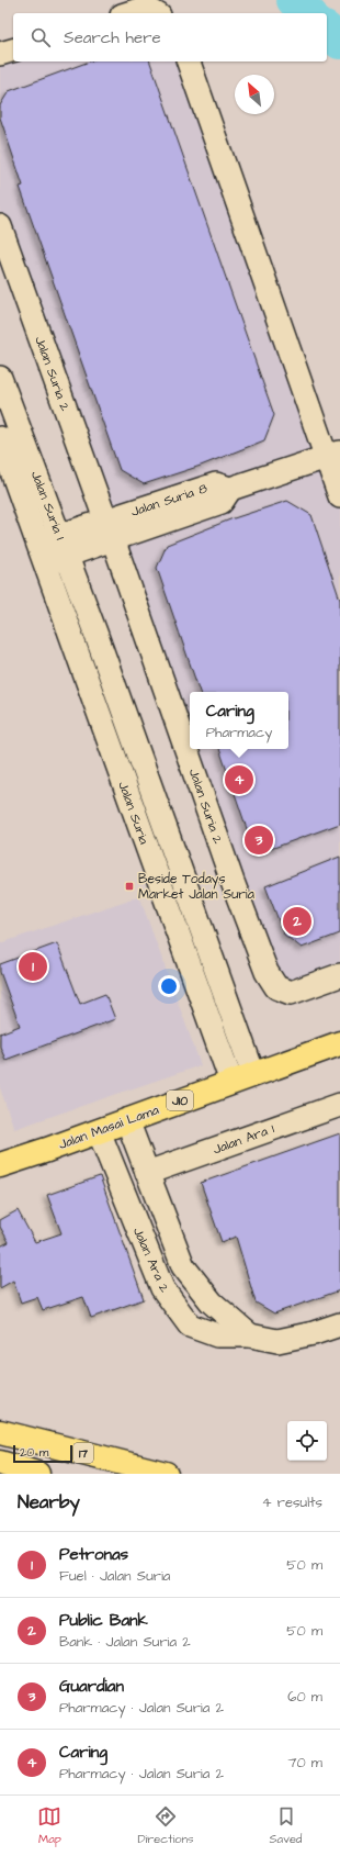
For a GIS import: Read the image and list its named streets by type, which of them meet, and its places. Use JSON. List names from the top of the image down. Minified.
{"streets":{"main road":["J10","Jalan Masai Lama","17"],"street":["Jalan Suria 2","Jalan Suria 8","Jalan Suria 1","Jalan Suria","Jalan Ara 1","Jalan Ara 2"]},"crossings":[["Jalan Suria 2","Jalan Suria 8"],["Jalan Suria 8","Jalan Suria 1"],["Jalan Suria 8","Jalan Suria"],["Jalan Suria 1","Jalan Suria"],["Jalan Suria","Jalan Masai Lama"],["Jalan Masai Lama","Jalan Ara 2"],["Jalan Ara 1","Jalan Ara 2"]],"places":{"transit":["Beside Todays Market Jalan Suria"]},"scale_bar":"20 m","north":"top left","page":{"search":"Search here","popup":["Caring","Pharmacy"],"pins":["4","3","2","1"],"scale":"20 m","heading":["Nearby","4 results"],"list":[{"mark":"1","name":"Petronas","note":"Fuel · Jalan Suria","value":"50 m"},{"mark":"2","name":"Public Bank","note":"Bank · Jalan Suria 2","value":"50 m"},{"mark":"3","name":"Guardian","note":"Pharmacy · Jalan Suria 2","value":"60 m"},{"mark":"4","name":"Caring","note":"Pharmacy · Jalan Suria 2","value":"70 m"}],"nav":["Map","Directions","Saved"]}}
